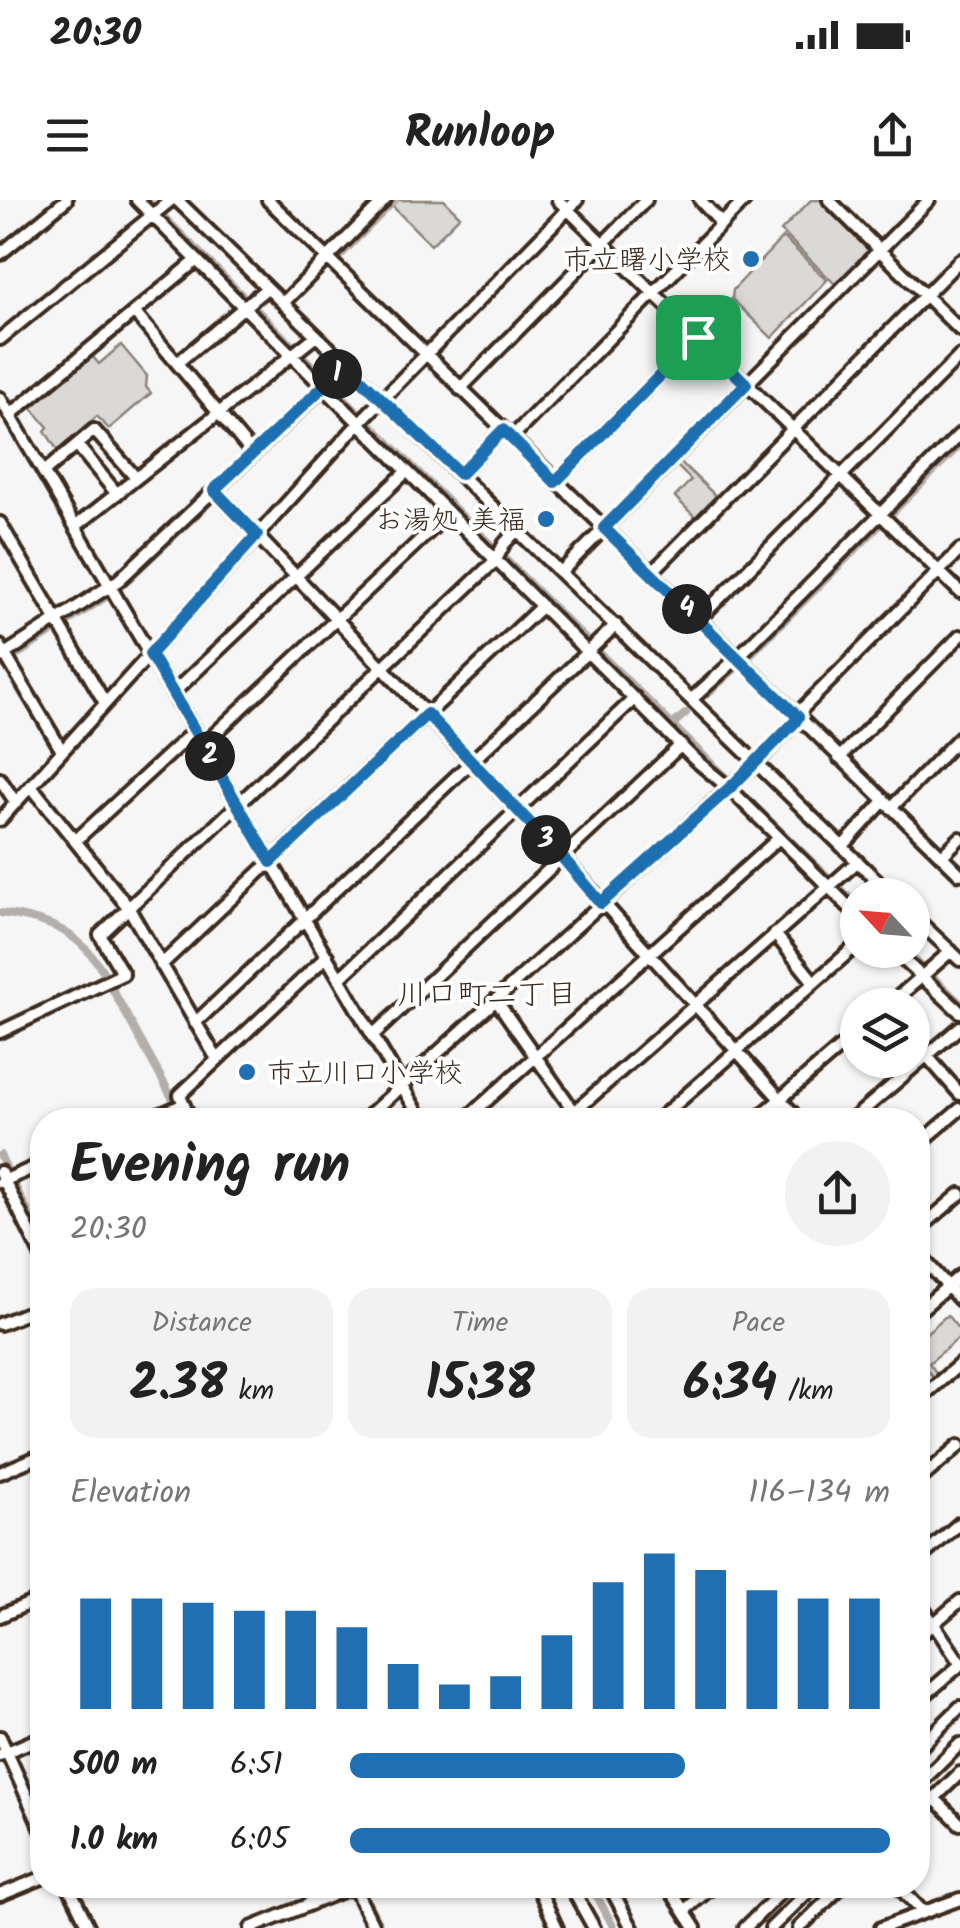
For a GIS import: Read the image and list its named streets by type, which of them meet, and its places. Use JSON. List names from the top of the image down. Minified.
{"districts":["川口町二丁目"],"places":["市立曙小学校","お湯処 美福","市立川口小学校"],"north":"top left","page":{"status":"20:30","header":"Runloop","pins":["1","4","2","3"],"heading":["Evening run","20:30"],"stats":[["Distance","2.38 km"],["Time","15:38"],["Pace","6:34 /km"]],"chart":["Elevation","116–134 m"],"list":[{"name":"500 m","note":"6:51"},{"name":"1.0 km","note":"6:05"}]}}
